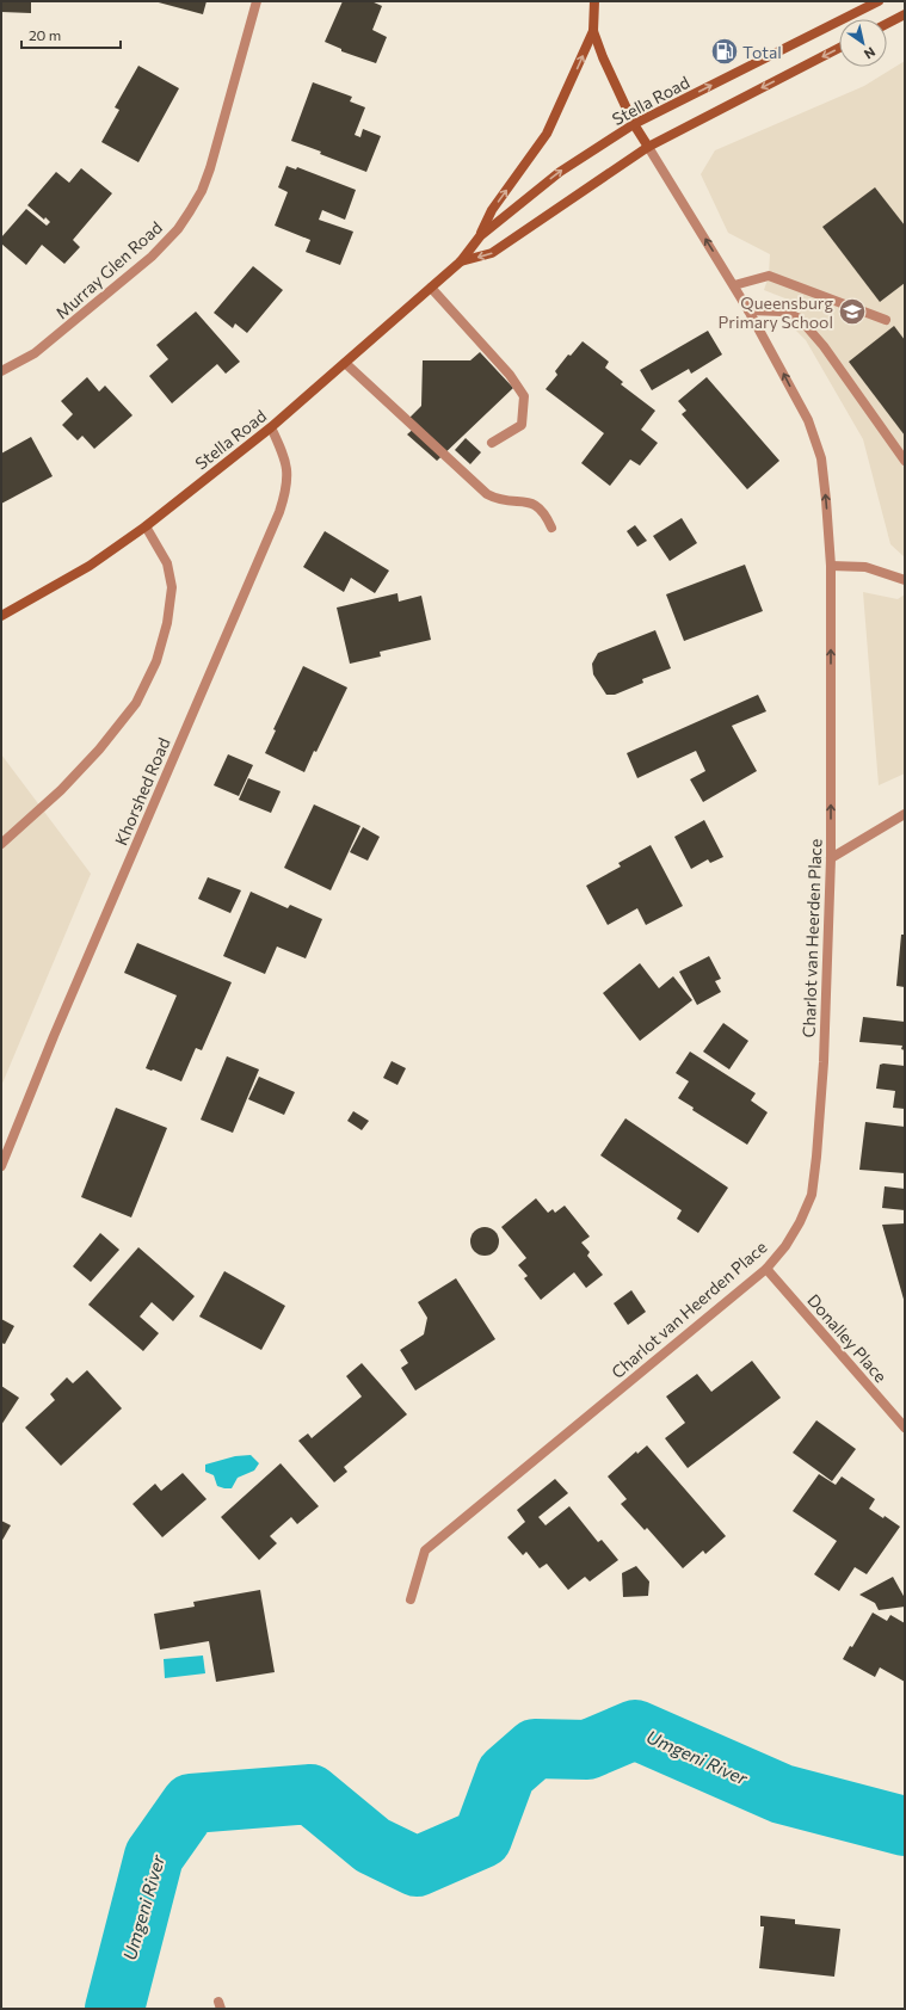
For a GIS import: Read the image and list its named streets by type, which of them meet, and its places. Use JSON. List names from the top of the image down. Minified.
{"streets":{"main road":["Stella Road"],"street":["Murray Glen Road","Khorshed Road","Charlot van Heerden Place","Donalley Place"]},"crossings":[["Stella Road","Khorshed Road"],["Stella Road","Charlot van Heerden Place"],["Charlot van Heerden Place","Donalley Place"]],"one_way":["Charlot van Heerden Place"],"water":["Umgeni River"],"places":{"fuel station":["Total"],"school or university":["Queensburg Primary School"]},"scale_bar":"20 m","north":"bottom right"}
